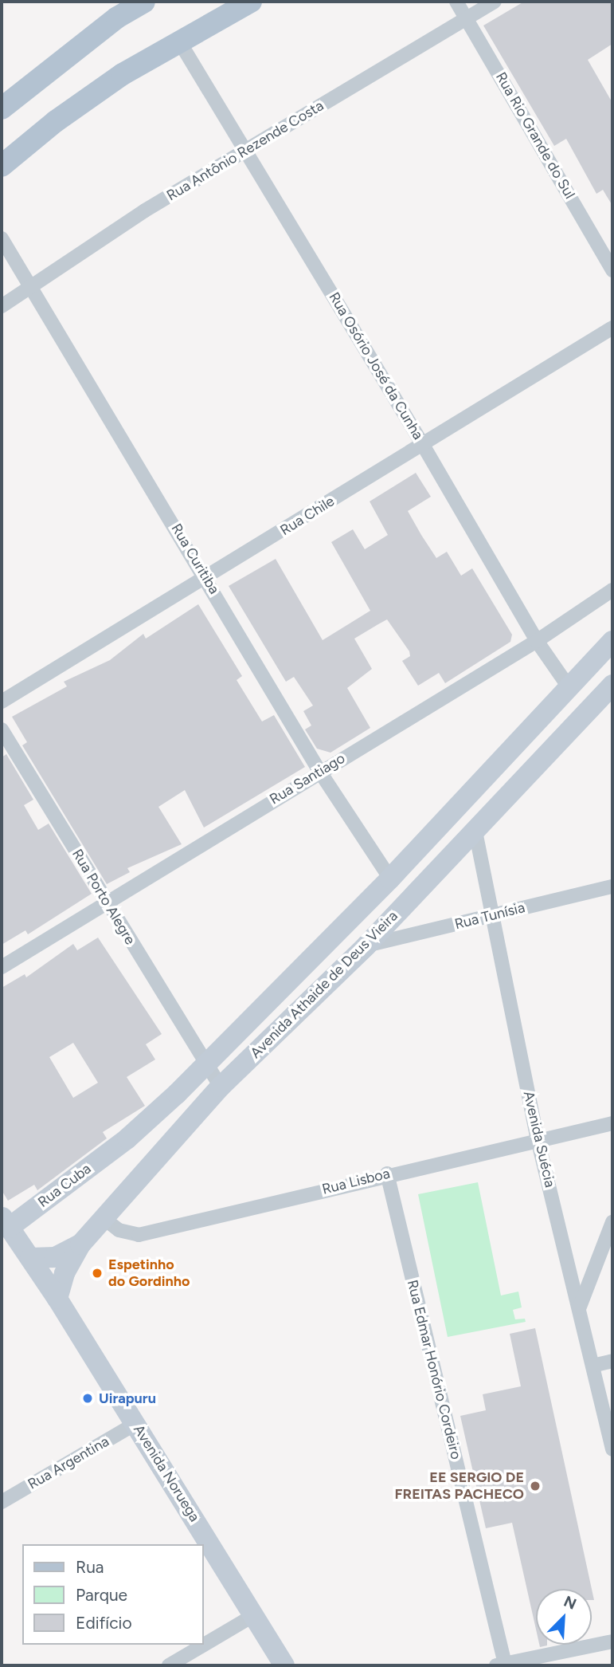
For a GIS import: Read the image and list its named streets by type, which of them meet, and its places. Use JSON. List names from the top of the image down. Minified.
{"streets":{"street":["Rua Rio Grande do Sul","Rua Antônio Rezende Costa","Rua Osório José da Cunha","Rua Chile","Rua Curitiba","Rua Santiago","Rua Porto Alegre","Rua Tunísia","Avenida Athaide de Deus Vieira","Avenida Suécia","Rua Lisboa","Rua Cuba","Rua Edmar Honório Cordeiro","Rua Argentina","Avenida Noruega"]},"crossings":[["Rua Rio Grande do Sul","Rua Antônio Rezende Costa"],["Rua Antônio Rezende Costa","Rua Osório José da Cunha"],["Rua Antônio Rezende Costa","Rua Curitiba"],["Rua Osório José da Cunha","Rua Chile"],["Rua Osório José da Cunha","Rua Santiago"],["Rua Osório José da Cunha","Avenida Athaide de Deus Vieira"],["Rua Chile","Rua Curitiba"],["Rua Curitiba","Rua Santiago"],["Rua Curitiba","Avenida Athaide de Deus Vieira"],["Rua Santiago","Rua Porto Alegre"],["Rua Porto Alegre","Avenida Athaide de Deus Vieira"],["Rua Tunísia","Avenida Athaide de Deus Vieira"],["Rua Tunísia","Avenida Suécia"],["Avenida Athaide de Deus Vieira","Avenida Suécia"],["Avenida Athaide de Deus Vieira","Rua Lisboa"],["Avenida Athaide de Deus Vieira","Rua Cuba"],["Avenida Athaide de Deus Vieira","Avenida Noruega"],["Avenida Suécia","Rua Lisboa"],["Rua Lisboa","Rua Edmar Honório Cordeiro"],["Rua Cuba","Avenida Noruega"],["Rua Argentina","Avenida Noruega"]],"places":["Espetinho do Gordinho","Uirapuru","EE SERGIO DE FREITAS PACHECO"],"legend":["Rua","Parque","Edifício"],"north":"top right"}
